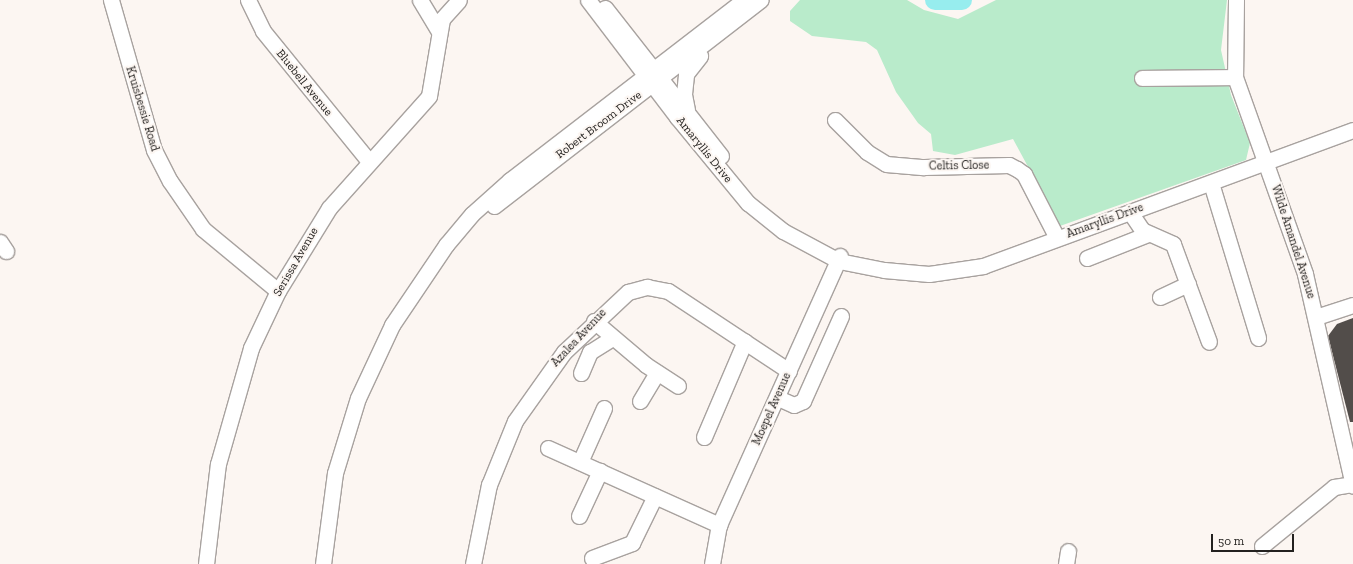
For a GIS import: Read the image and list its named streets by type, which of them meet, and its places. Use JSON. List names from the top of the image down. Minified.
{"streets":{"street":["Bluebell Avenue","Kruisbessie Road","Robert Broom Drive","Amaryllis Drive","Celtis Close","Wilde Amandel Avenue","Serissa Avenue","Azalea Avenue","Moepel Avenue"]},"crossings":[["Bluebell Avenue","Serissa Avenue"],["Kruisbessie Road","Serissa Avenue"],["Robert Broom Drive","Amaryllis Drive"],["Amaryllis Drive","Celtis Close"],["Amaryllis Drive","Wilde Amandel Avenue"],["Amaryllis Drive","Moepel Avenue"],["Azalea Avenue","Moepel Avenue"]],"scale_bar":"50 m"}
